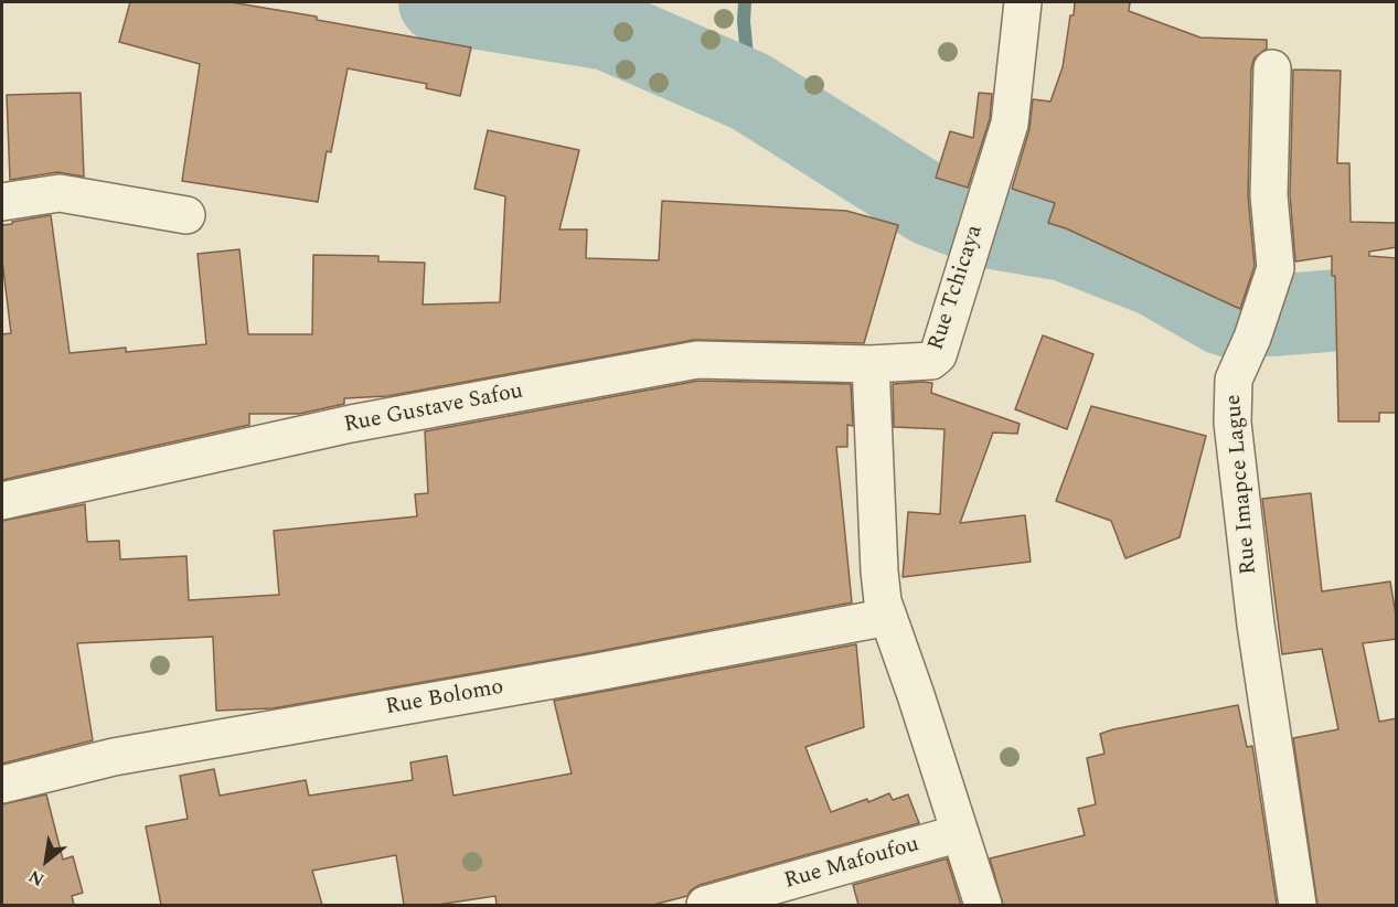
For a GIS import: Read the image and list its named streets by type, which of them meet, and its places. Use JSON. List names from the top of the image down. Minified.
{"streets":{"street":["Rue Tchicaya","Rue Gustave Safou","Rue Imapce Lague","Rue Bolomo","Rue Mafoufou"]},"crossings":[["Rue Tchicaya","Rue Gustave Safou"]],"north":"bottom left"}
